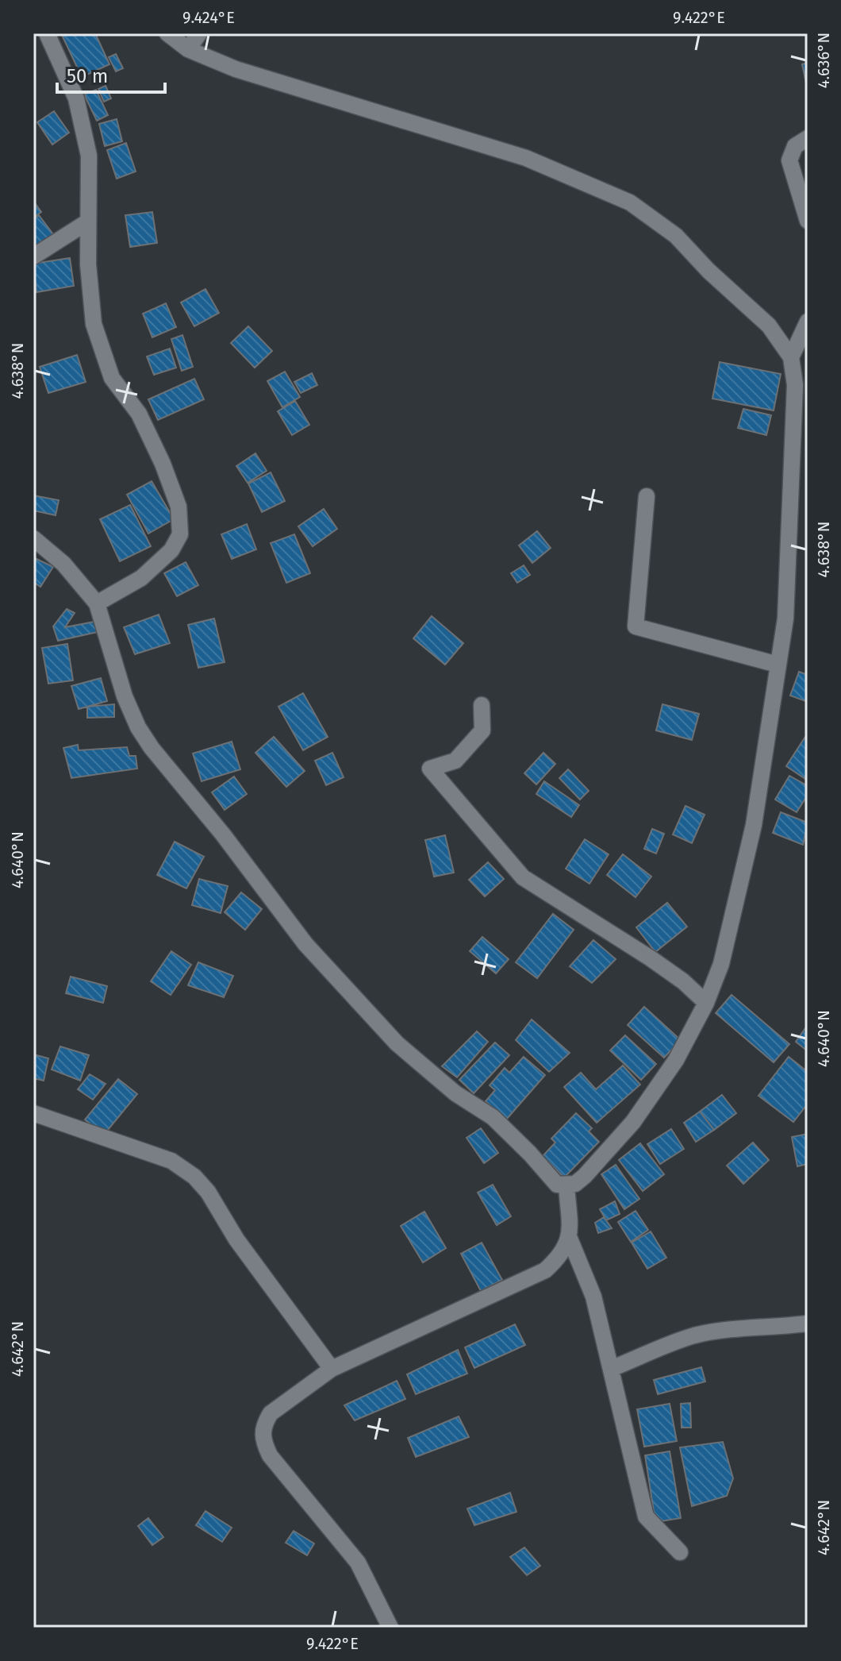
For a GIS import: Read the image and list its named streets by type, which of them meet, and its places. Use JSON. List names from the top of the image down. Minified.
{"scale_bar":"50 m","coordinates":["9.424°E","9.422°E","4.636°N","4.638°N","4.640°N","4.642°N"]}
